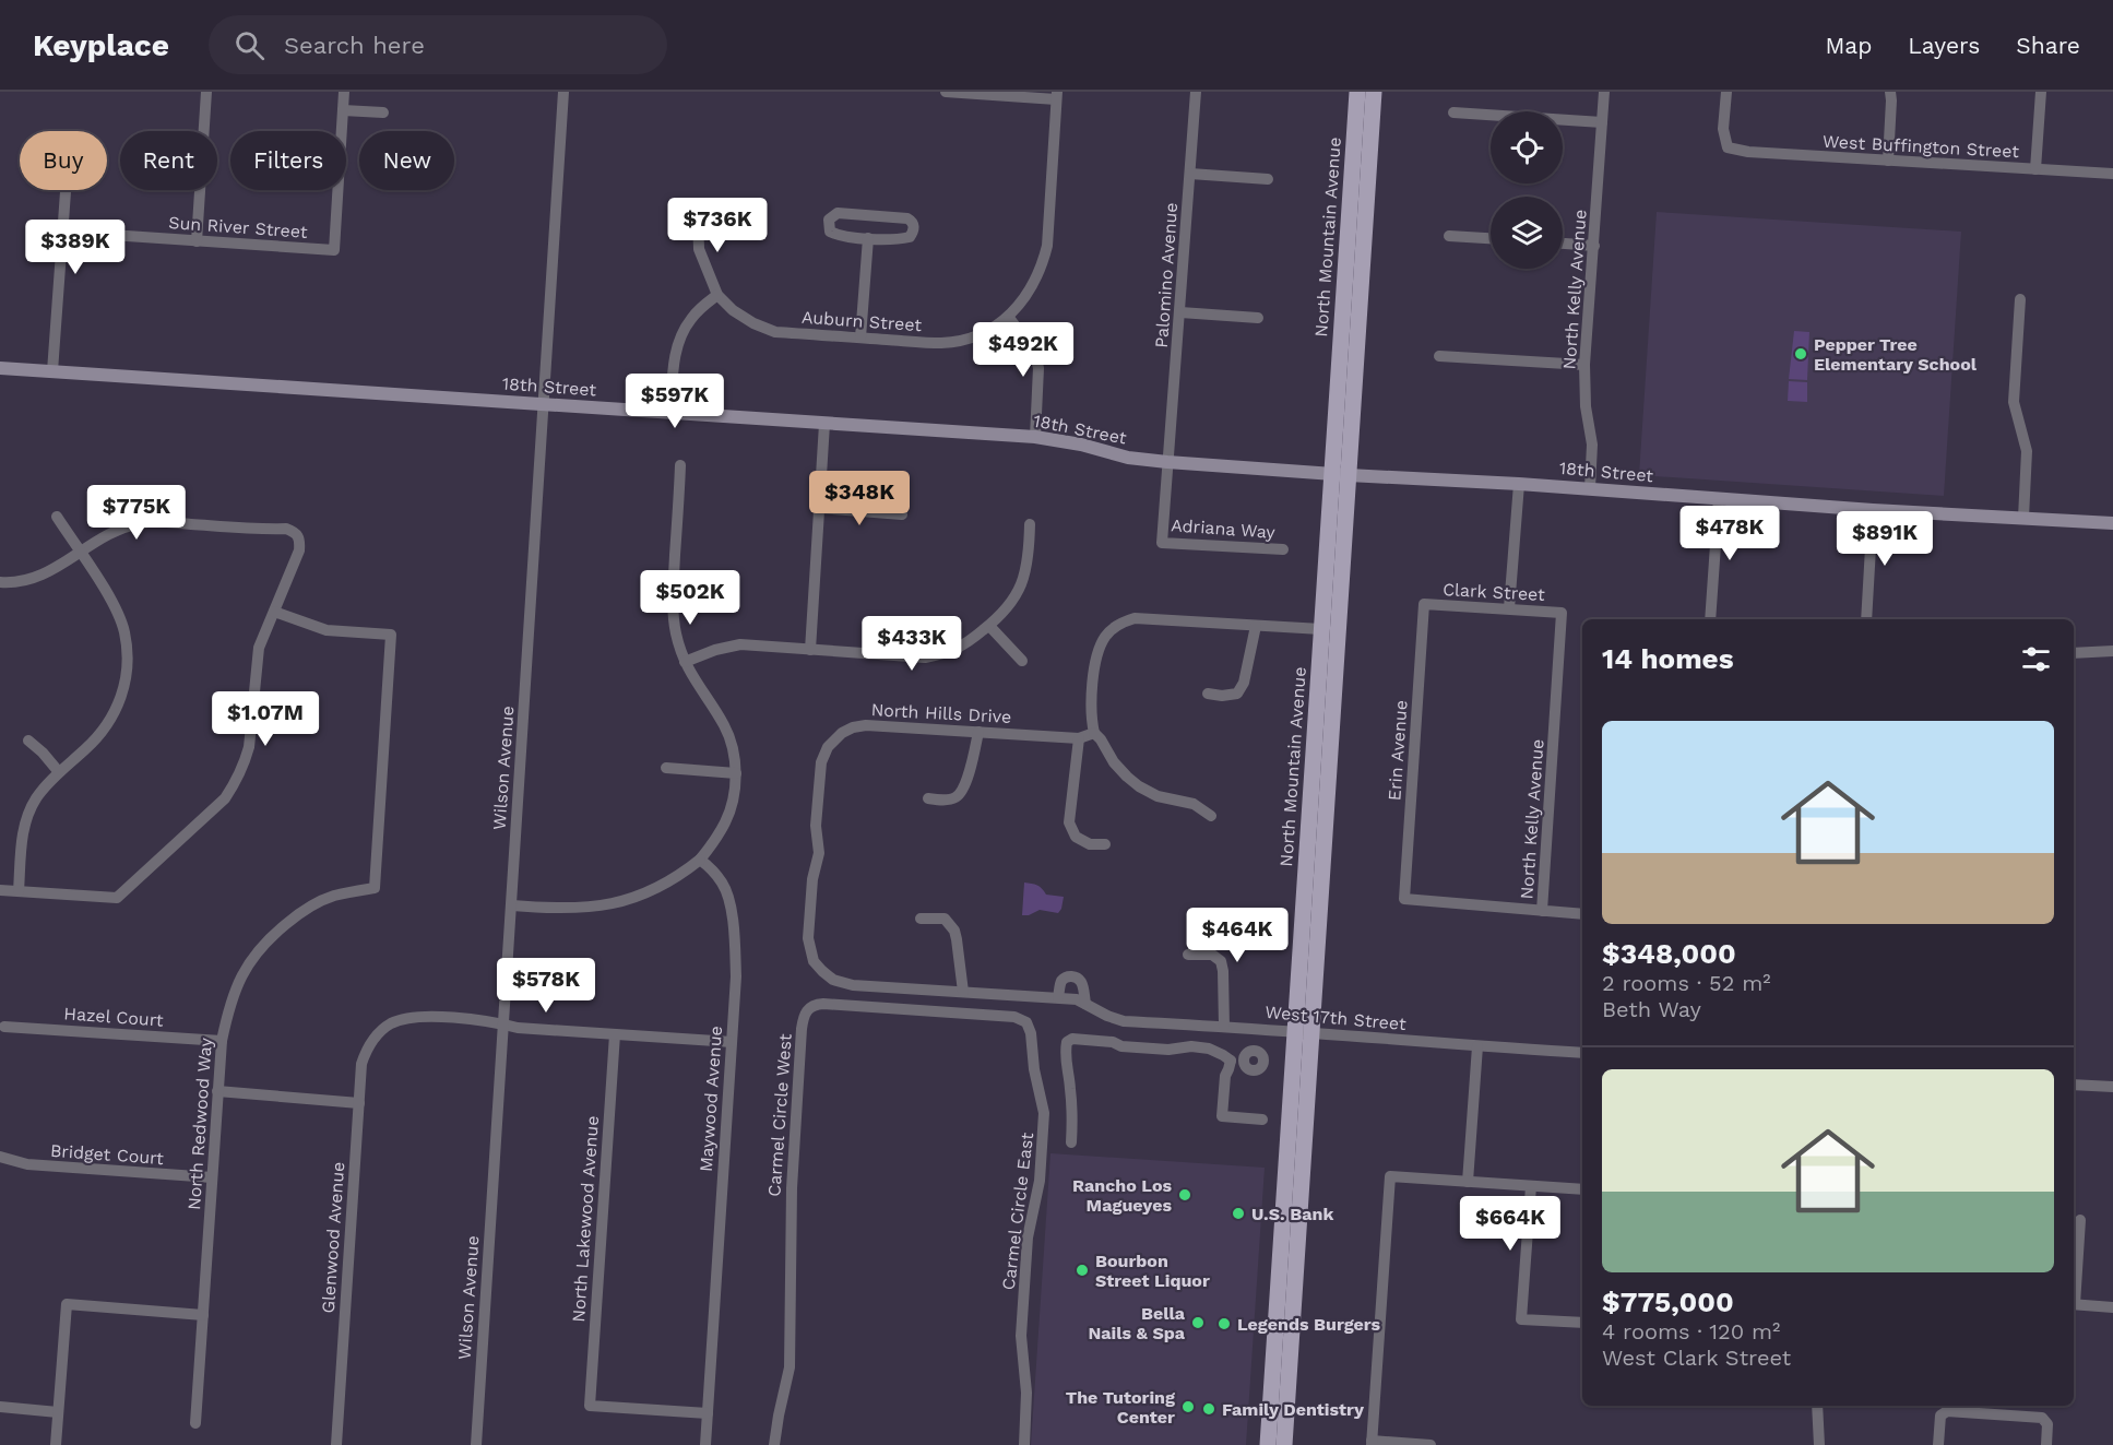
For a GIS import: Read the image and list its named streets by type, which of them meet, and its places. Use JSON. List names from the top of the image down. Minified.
{"streets":{"main road":["North Mountain Avenue","18th Street"],"street":["West Buffington Street","Sun River Street","Palomino Avenue","North Kelly Avenue","Auburn Street","Adriana Way","Clark Street","North Hills Drive","Erin Avenue","Wilson Avenue","Hazel Court","West 17th Street","Maywood Avenue","Carmel Circle West","North Redwood Way","Bridget Court","Carmel Circle East","North Lakewood Avenue","Glenwood Avenue"]},"crossings":[["North Mountain Avenue","18th Street"],["North Mountain Avenue","West 17th Street"],["Palomino Avenue","18th Street"],["Palomino Avenue","Adriana Way"],["North Kelly Avenue","18th Street"],["North Kelly Avenue","Clark Street"],["North Kelly Avenue","Erin Avenue"],["18th Street","Adriana Way"],["18th Street","Wilson Avenue"],["Clark Street","Erin Avenue"],["North Hills Drive","West 17th Street"],["Wilson Avenue","Glenwood Avenue"],["Hazel Court","North Redwood Way"],["Maywood Avenue","North Lakewood Avenue"],["Carmel Circle West","Carmel Circle East"],["North Redwood Way","Bridget Court"]],"places":["Pepper Tree Elementary School","Rancho Los Magueyes","U.S. Bank","Bourbon Street Liquor","Bella Nails & Spa","Legends Burgers","The Tutoring Center","Family Dentistry"],"page":{"header":"Keyplace","search":"Search here","nav":["Map","Layers","Share"],"chip":["Buy","Rent","Filters","New"],"price":["$736K","$389K","$492K","$597K","$348K","$775K","$478K","$891K","$502K","$433K","$1.07M","$464K","$578K","$664K"],"heading":"14 homes","list":[{"name":"$348,000","note":"2 rooms · 52 m² · Beth Way"},{"name":"$775,000","note":"4 rooms · 120 m² · West Clark Street"}]}}
